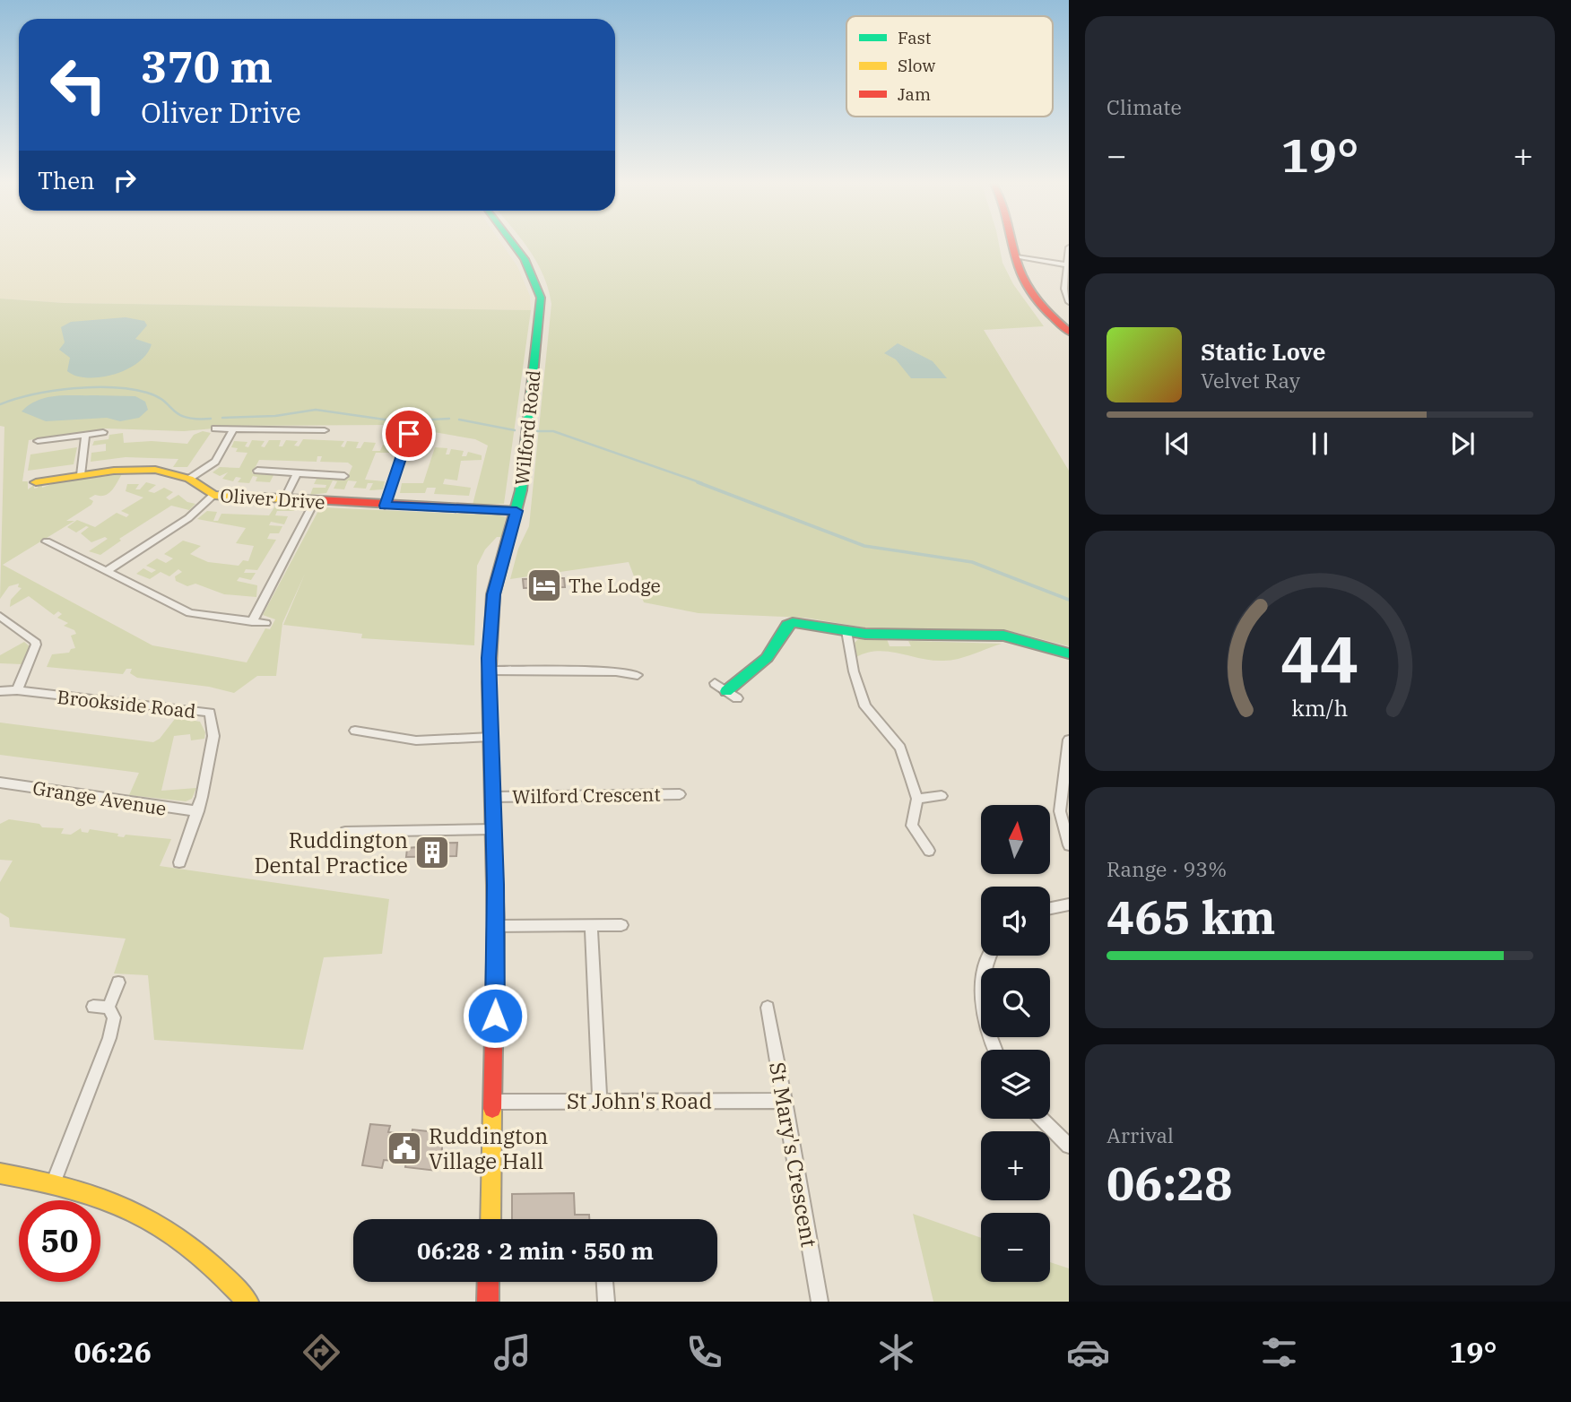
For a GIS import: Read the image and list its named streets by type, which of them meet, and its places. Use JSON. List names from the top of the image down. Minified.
{"streets":{"main road":["Wilford Road","Oliver Drive"],"street":["Brookside Road","Wilford Crescent","Grange Avenue","St John's Road","St Mary's Crescent"]},"crossings":[["Wilford Road","Oliver Drive"],["Wilford Road","Wilford Crescent"],["Wilford Road","St John's Road"],["Brookside Road","Grange Avenue"],["St John's Road","St Mary's Crescent"]],"places":{"hotel":["The Lodge"],"building":["Ruddington Dental Practice"],"public building":["Ruddington Village Hall"]},"legend":["Fast","Slow","Jam"],"north":"top","page":{"tile":["Climate",["Range · 93%","465 km"],["Arrival","06:28"]],"turn":["370 m","Oliver Drive"],"heat":["−","19°","+"],"then":"Then","song":["Static Love","Velvet Ray"],"map_buttons":["+","−"],"limit":"50","trip":"06:28 · 2 min · 550 m","tabs":["06:26","19°"],"gauge":["44","km/h"]}}
